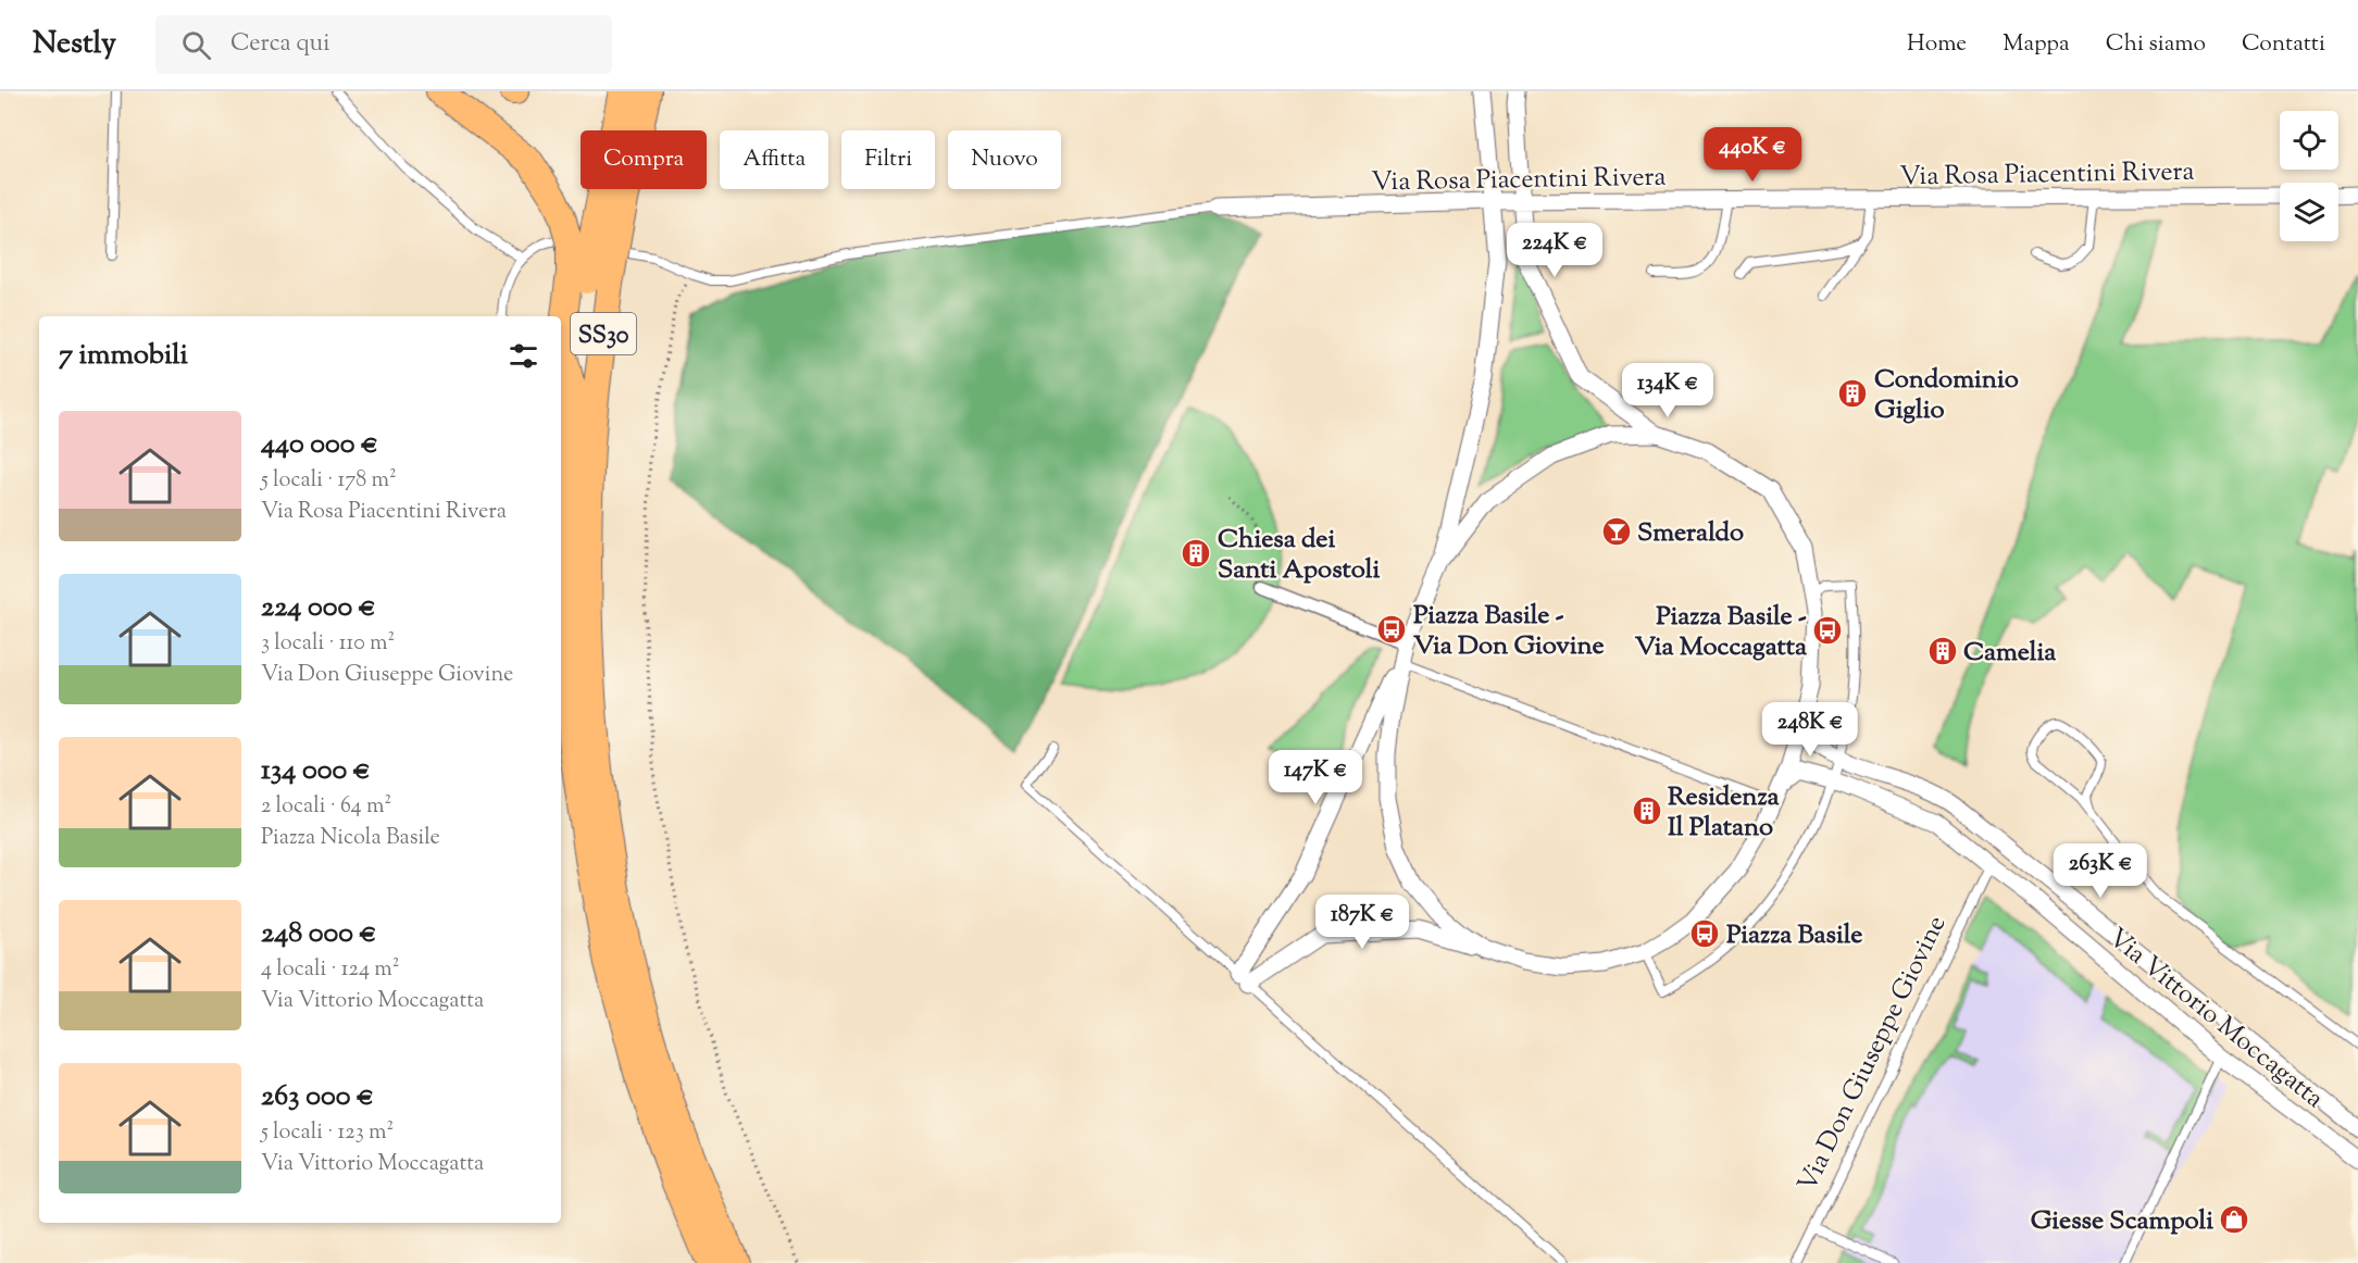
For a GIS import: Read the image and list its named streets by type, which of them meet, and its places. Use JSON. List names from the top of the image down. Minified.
{"streets":{"highway":["SS30"],"street":["Via Rosa Piacentini Rivera","Via Vittorio Moccagatta"],"lane":["Via Don Giuseppe Giovine"]},"crossings":[["Via Vittorio Moccagatta","Via Don Giuseppe Giovine"]],"places":{"building":["Condominio Giglio","Chiesa dei Santi Apostoli","Camelia","Residenza Il Platano"],"bar":["Smeraldo"],"bus stop":["Piazza Basile - Via Don Giovine","Piazza Basile - Via Moccagatta","Piazza Basile"],"shop":["Giesse Scampoli"]},"page":{"header":"Nestly","search":"Cerca qui","nav":["Home","Mappa","Chi siamo","Contatti"],"price":["440K €","224K €","134K €","248K €","147K €","263K €","187K €"],"chip":["Compra","Affitta","Filtri","Nuovo"],"heading":"7 immobili","list":[{"name":"440 000 €","note":"5 locali · 178 m² · Via Rosa Piacentini Rivera"},{"name":"224 000 €","note":"3 locali · 110 m² · Via Don Giuseppe Giovine"},{"name":"134 000 €","note":"2 locali · 64 m² · Piazza Nicola Basile"},{"name":"248 000 €","note":"4 locali · 124 m² · Via Vittorio Moccagatta"},{"name":"263 000 €","note":"5 locali · 123 m² · Via Vittorio Moccagatta"}]}}
